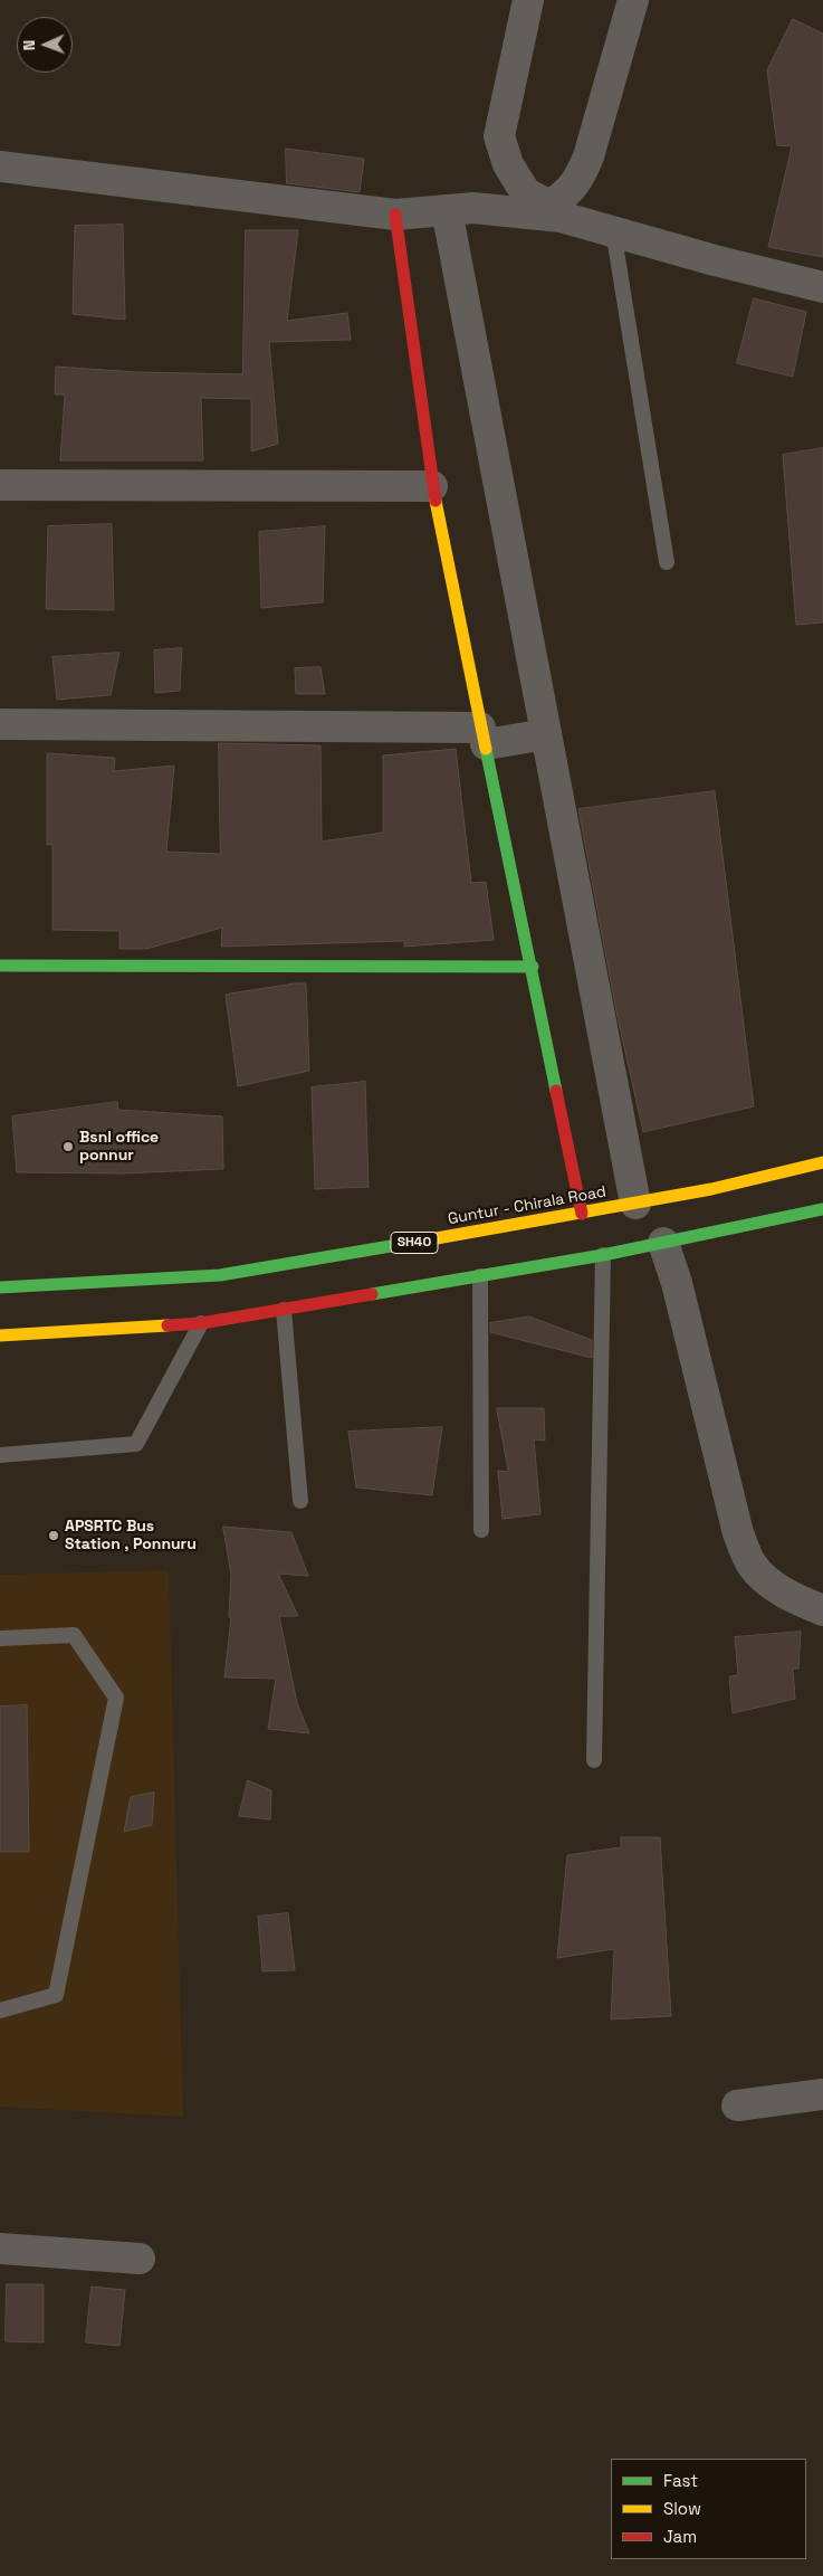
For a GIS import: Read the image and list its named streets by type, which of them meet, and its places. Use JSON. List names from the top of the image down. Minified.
{"streets":{"main road":["Guntur - Chirala Road","SH40"]},"places":["Bsnl office ponnur","APSRTC Bus Station , Ponnuru"],"legend":["Fast","Slow","Jam"],"north":"left"}
